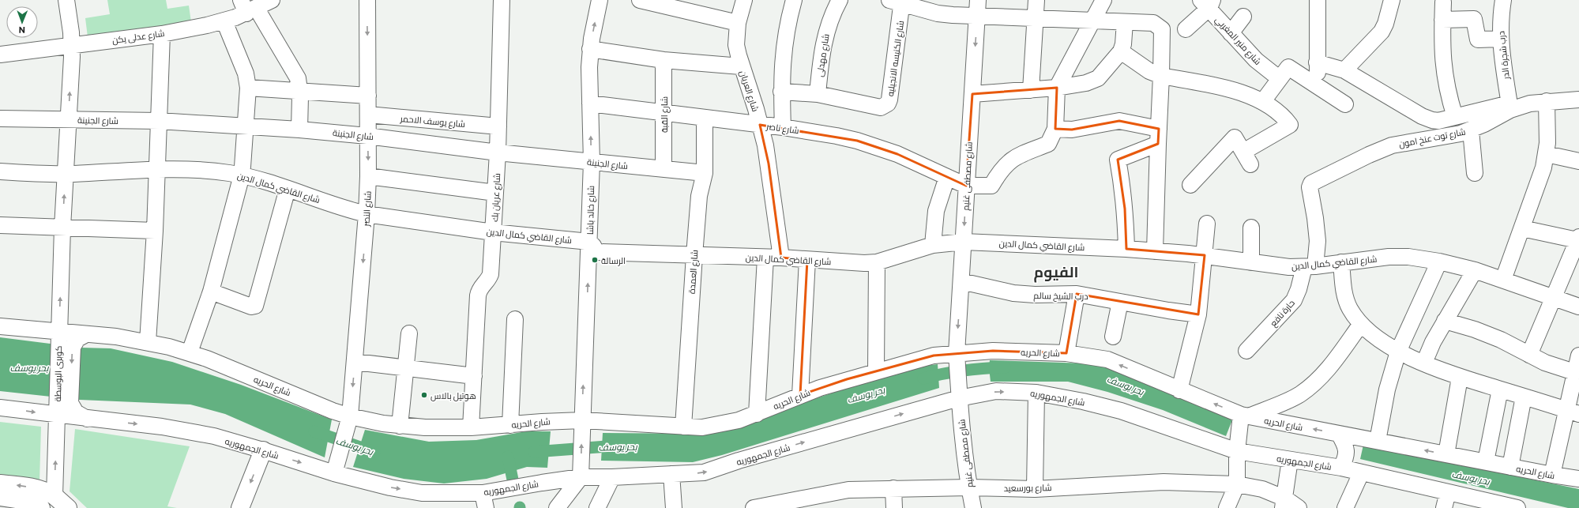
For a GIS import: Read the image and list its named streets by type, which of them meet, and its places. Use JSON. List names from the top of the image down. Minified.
{"streets":{"street":["شارع عدلى يكن","شارع منير المغربي","شارع مهدلى","درب شجرة الدر","شارع الكنيسه الانجيليه","شارع العريان","شارع القبة","شارع الجنينة","شارع يوسف الاحمر","شارع ناصر","شارع توت عنخ امون","شارع مصطفى غنيم","شارع القاضي كمال الدين","شارع عريان بك","شارع النصر","شارع خالد باشا","شارع العمدة","درب الشيخ سالم","حارة نافع","شارع الحريه","كوبرى البوسطة","شارع الجمهوريه","شارع بورسعيد"]},"crossings":[["شارع عدلى يكن","كوبرى البوسطة"],["شارع مهدلى","شارع الكنيسه الانجيليه"],["درب شجرة الدر","شارع توت عنخ امون"],["شارع العريان","شارع ناصر"],["شارع العريان","شارع القاضي كمال الدين"],["شارع القبة","شارع الجنينة"],["شارع القبة","شارع ناصر"],["شارع الجنينة","شارع عريان بك"],["شارع الجنينة","شارع النصر"],["شارع الجنينة","شارع خالد باشا"],["شارع الجنينة","شارع العمدة"],["شارع الجنينة","كوبرى البوسطة"],["شارع يوسف الاحمر","شارع عريان بك"],["شارع يوسف الاحمر","شارع النصر"],["شارع ناصر","شارع مصطفى غنيم"],["شارع ناصر","شارع خالد باشا"],["شارع ناصر","شارع العمدة"],["شارع توت عنخ امون","حارة نافع"],["شارع مصطفى غنيم","شارع القاضي كمال الدين"],["شارع مصطفى غنيم","درب الشيخ سالم"],["شارع مصطفى غنيم","شارع الحريه"],["شارع مصطفى غنيم","شارع الجمهوريه"],["شارع مصطفى غنيم","شارع بورسعيد"],["شارع القاضي كمال الدين","شارع عريان بك"],["شارع القاضي كمال الدين","شارع النصر"],["شارع القاضي كمال الدين","شارع خالد باشا"],["شارع القاضي كمال الدين","شارع العمدة"],["شارع القاضي كمال الدين","حارة نافع"],["شارع القاضي كمال الدين","كوبرى البوسطة"],["شارع عريان بك","شارع الحريه"],["شارع النصر","شارع الحريه"],["شارع النصر","شارع الجمهوريه"],["شارع خالد باشا","شارع الحريه"],["شارع خالد باشا","شارع الجمهوريه"],["شارع العمدة","شارع الحريه"],["شارع الحريه","كوبرى البوسطة"],["كوبرى البوسطة","شارع الجمهوريه"]],"one_way":["شارع الجمهوريه"],"districts":["الفيوم"],"water":["بحر يوسف"],"places":["الرسالة","هوتيل بالاس"],"north":"bottom"}
